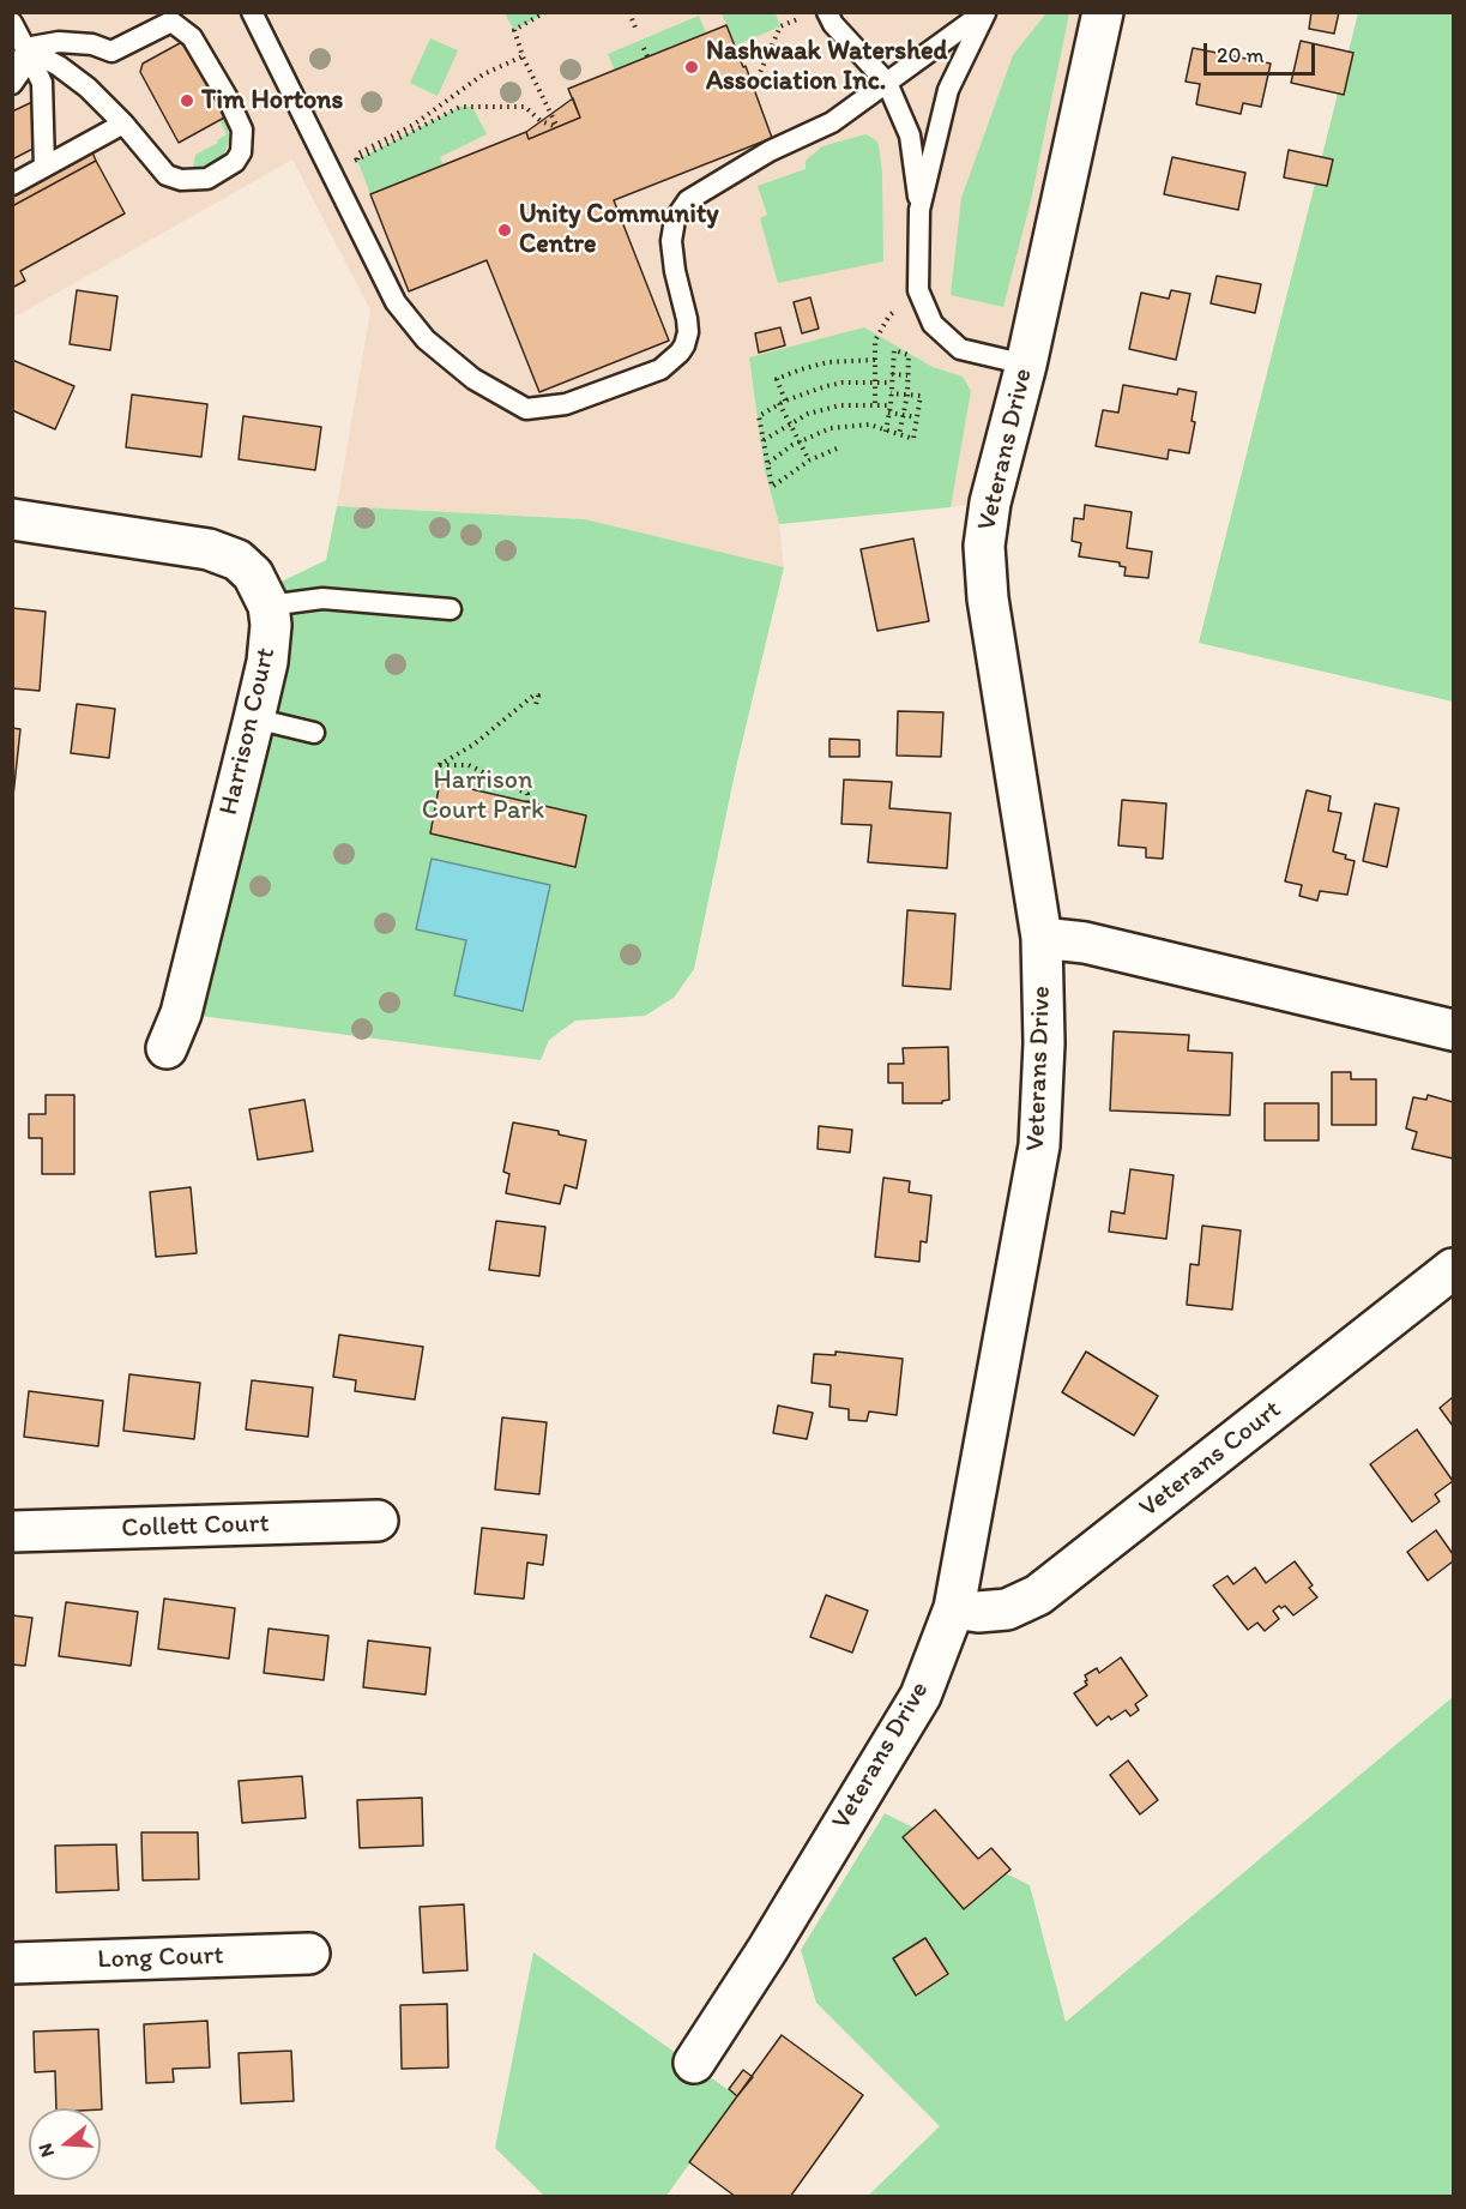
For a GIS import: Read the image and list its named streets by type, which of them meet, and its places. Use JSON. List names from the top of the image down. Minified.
{"streets":{"street":["Veterans Drive","Harrison Court","Veterans Court","Collett Court","Long Court"]},"crossings":[["Veterans Drive","Veterans Court"]],"parks":["Harrison Court Park"],"places":["Nashwaak Watershed Association Inc.","Tim Hortons","Unity Community Centre"],"scale_bar":"20 m","north":"left"}
